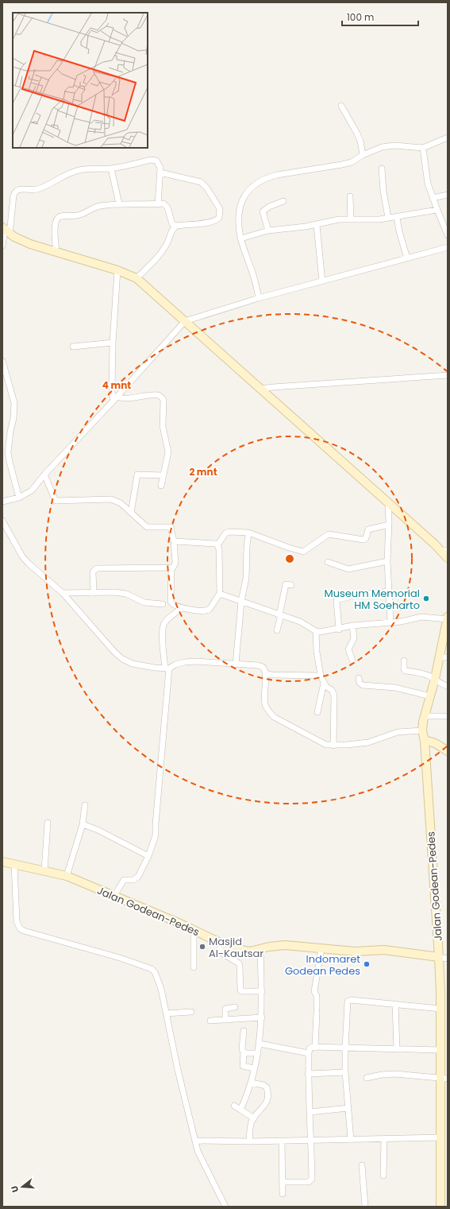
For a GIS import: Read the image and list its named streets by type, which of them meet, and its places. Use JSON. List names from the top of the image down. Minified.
{"streets":{"street":["Jalan Godean-Pedes"]},"places":["Museum Memorial HM Soeharto","Masjid Al-Kautsar","Indomaret Godean Pedes"],"scale_bar":"100 m","north":"left","rings":["4 mnt","2 mnt"]}
